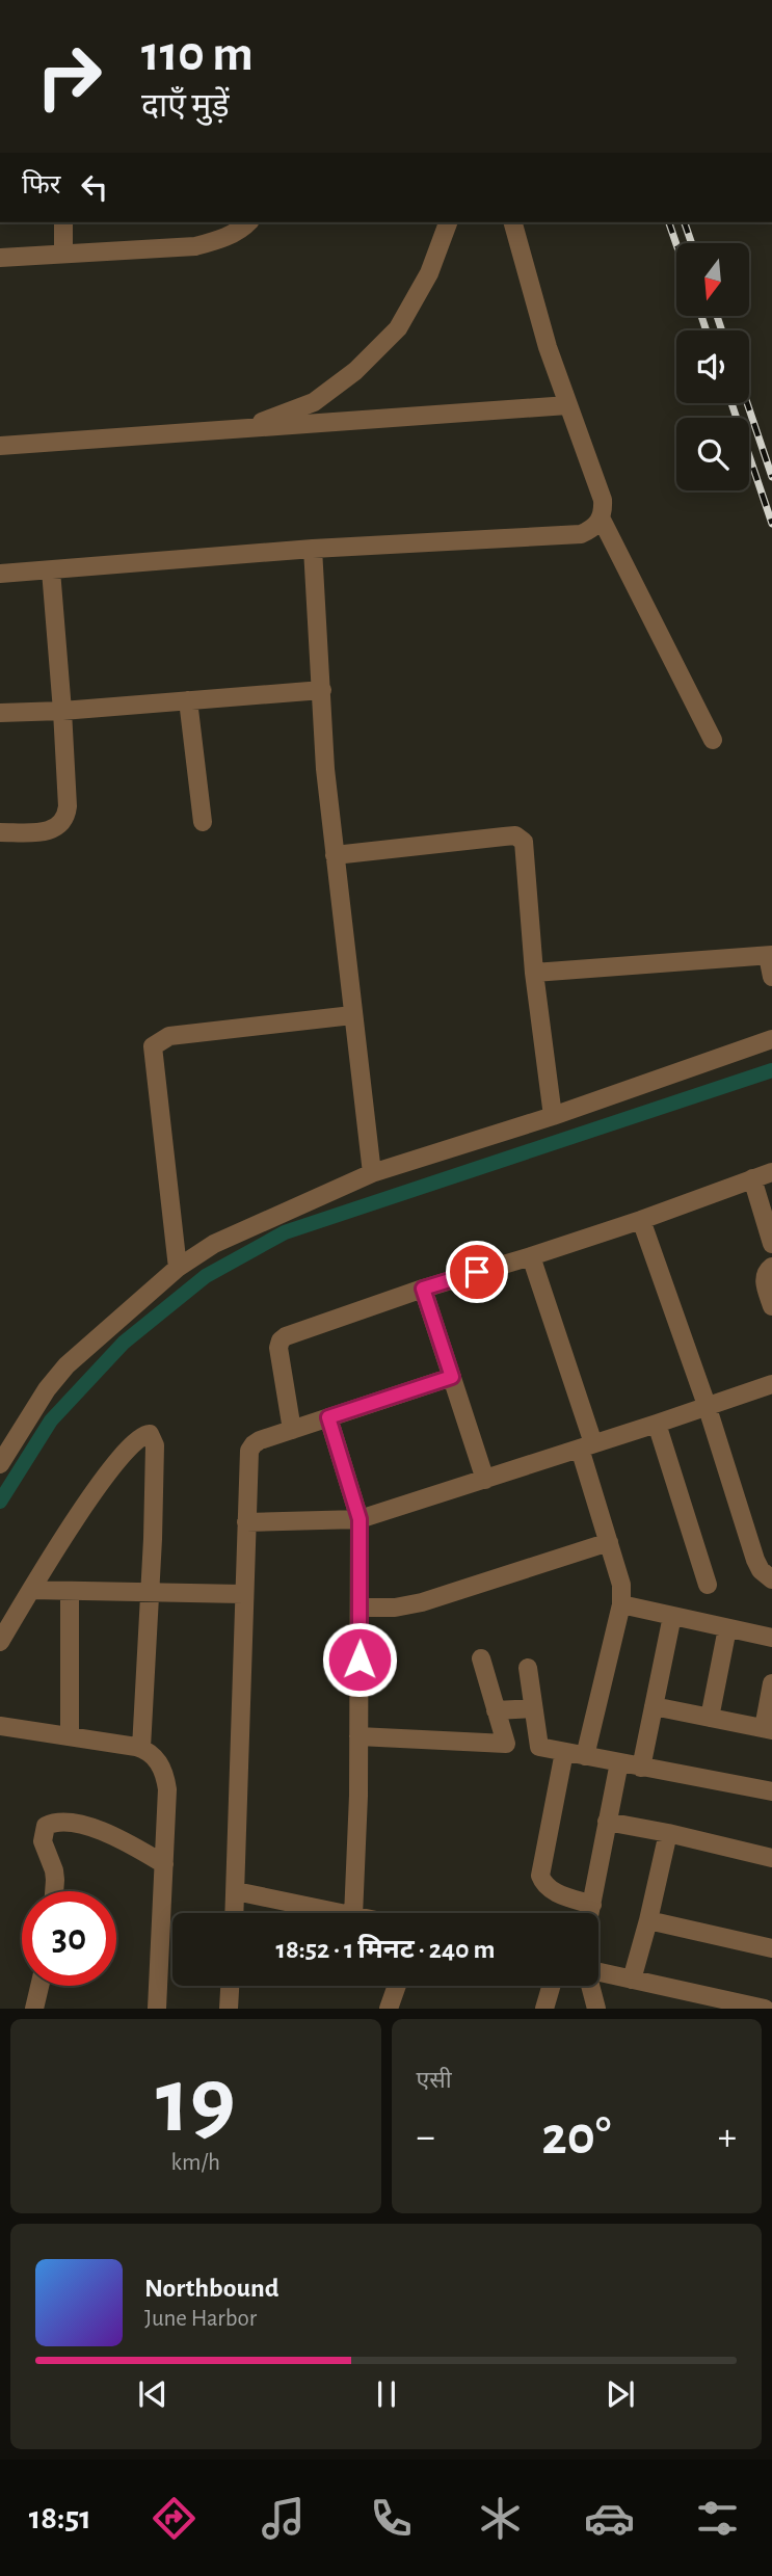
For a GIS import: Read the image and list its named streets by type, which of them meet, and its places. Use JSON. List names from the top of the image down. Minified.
{"north":"bottom","page":{"turn":["110 m","दाएँ मुड़ें"],"then":"फिर","limit":"30","trip":"18:52 · 1 मिनट · 240 m","tile":[["19","km/h"],"एसी"],"heat":["−","20°","+"],"song":["Northbound","June Harbor"],"tabs":"18:51"}}
